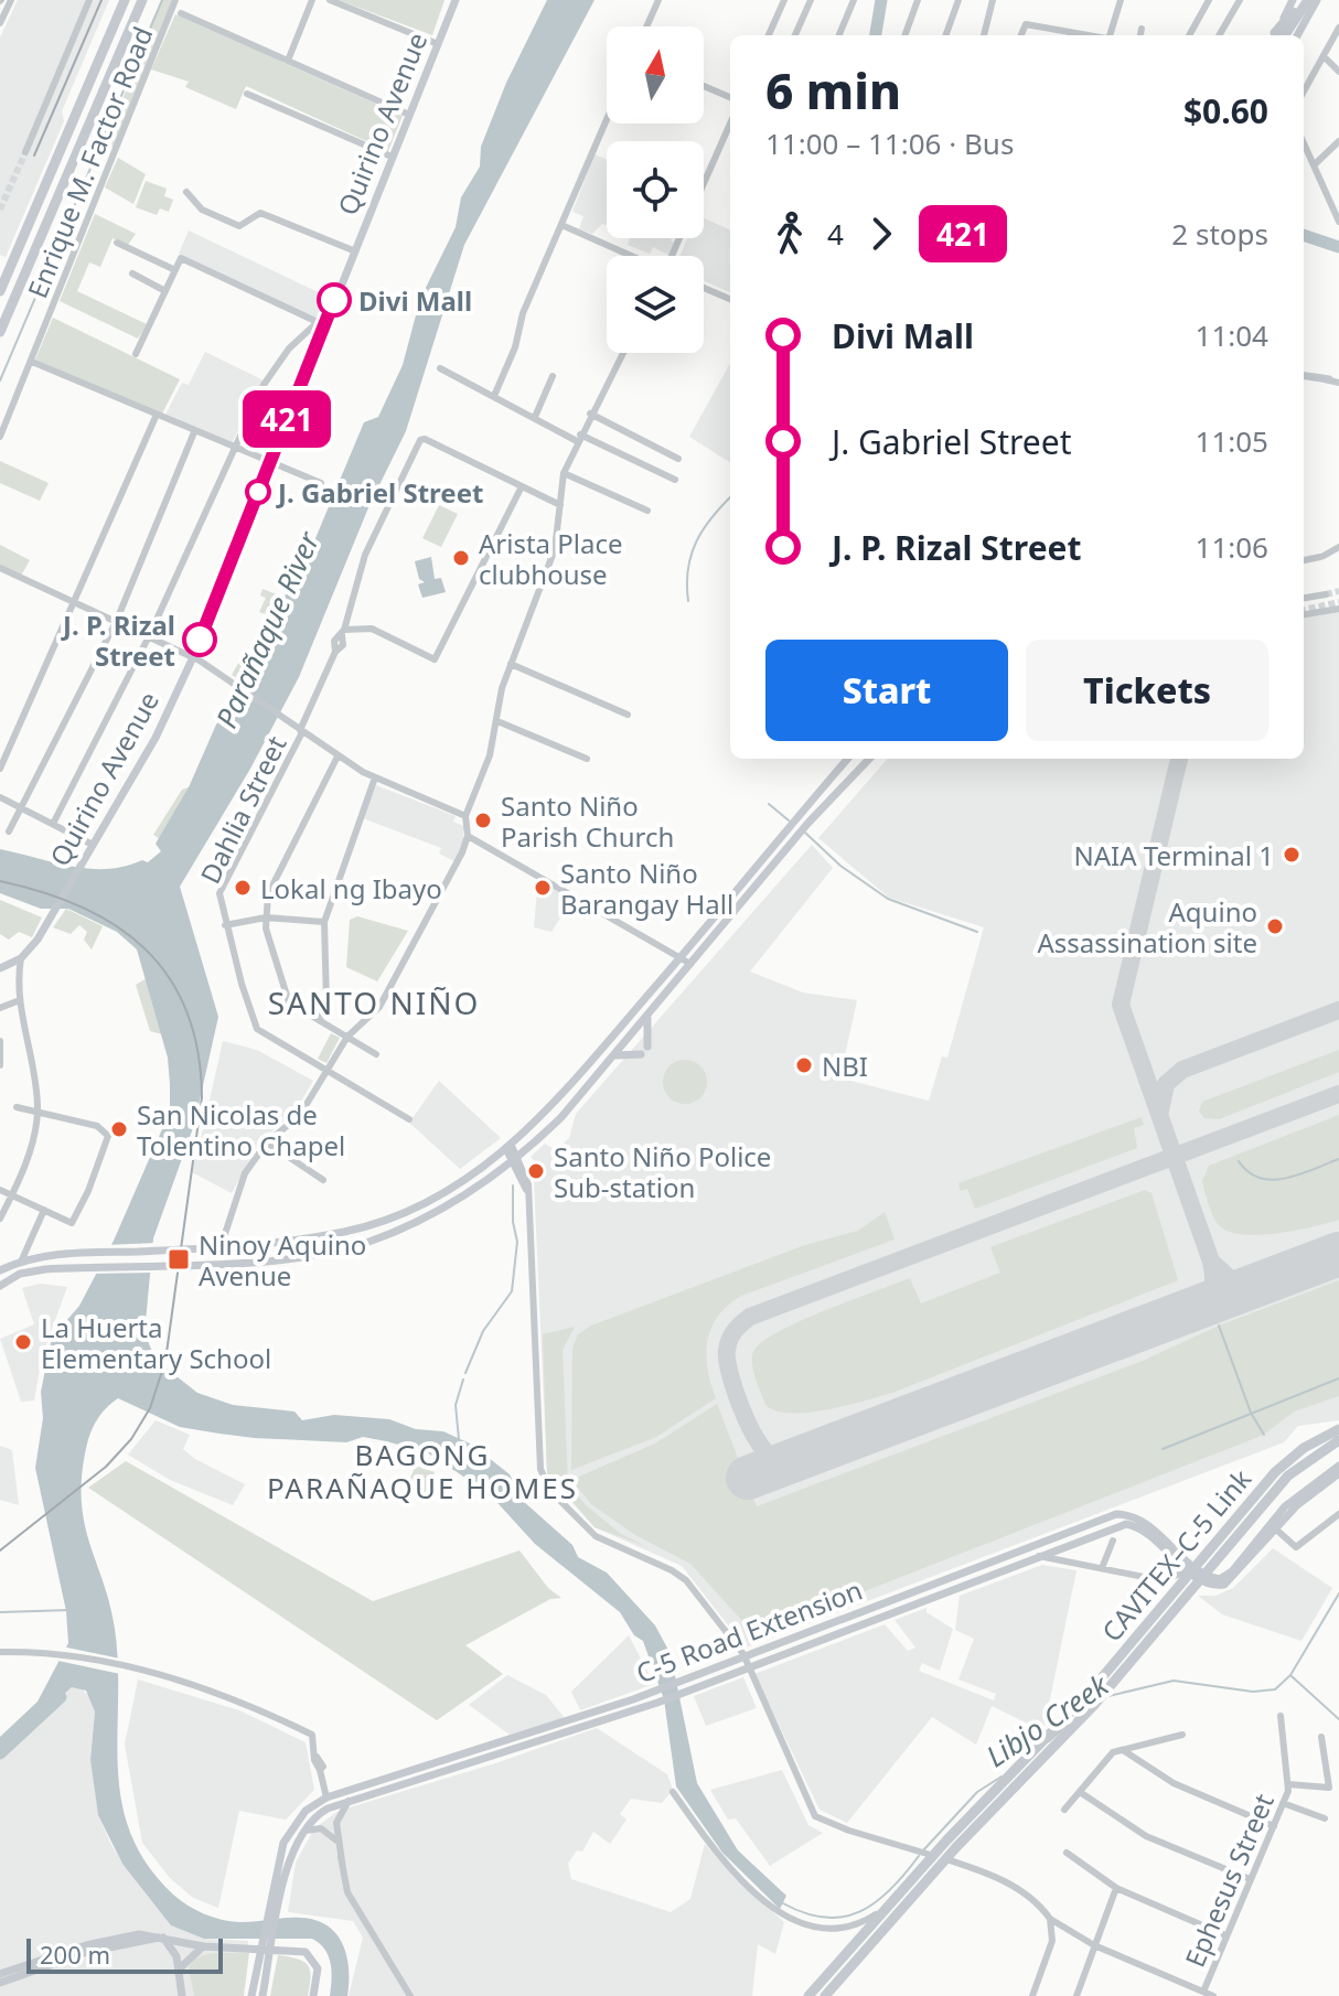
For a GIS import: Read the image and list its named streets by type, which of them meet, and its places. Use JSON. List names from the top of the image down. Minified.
{"streets":{"highway":["CAVITEX–C-5 Link"],"main road":["Quirino Avenue","C-5 Road Extension"],"street":["Enrique M. Factor Road","Dahlia Street","Ephesus Street"]},"districts":["SANTO NIÑO","BAGONG PARAÑAQUE HOMES"],"water":["Parañaque River","Libjo Creek"],"places":{"other":["Divi Mall","J. Gabriel Street","Arista Place clubhouse","J. P. Rizal Street","Santo Niño Parish Church","NAIA Terminal 1","Lokal ng Ibayo","Santo Niño Barangay Hall","Aquino Assassination site","NBI","San Nicolas de Tolentino Chapel","Santo Niño Police Sub-station","La Huerta Elementary School"],"transit":["Ninoy Aquino Avenue"]},"lines":["bus line 421"],"scale_bar":"200 m","north":"top","page":{"on_map":"421","heading":["6 min","11:00 – 11:06 · Bus","$0.60"],"legs":["4","421","2 stops"],"list":[{"name":"Divi Mall","value":"11:04"},{"name":"J. Gabriel Street","value":"11:05"},{"name":"J. P. Rizal Street","value":"11:06"}],"buttons":["Start","Tickets"],"scale":"200 m"}}
